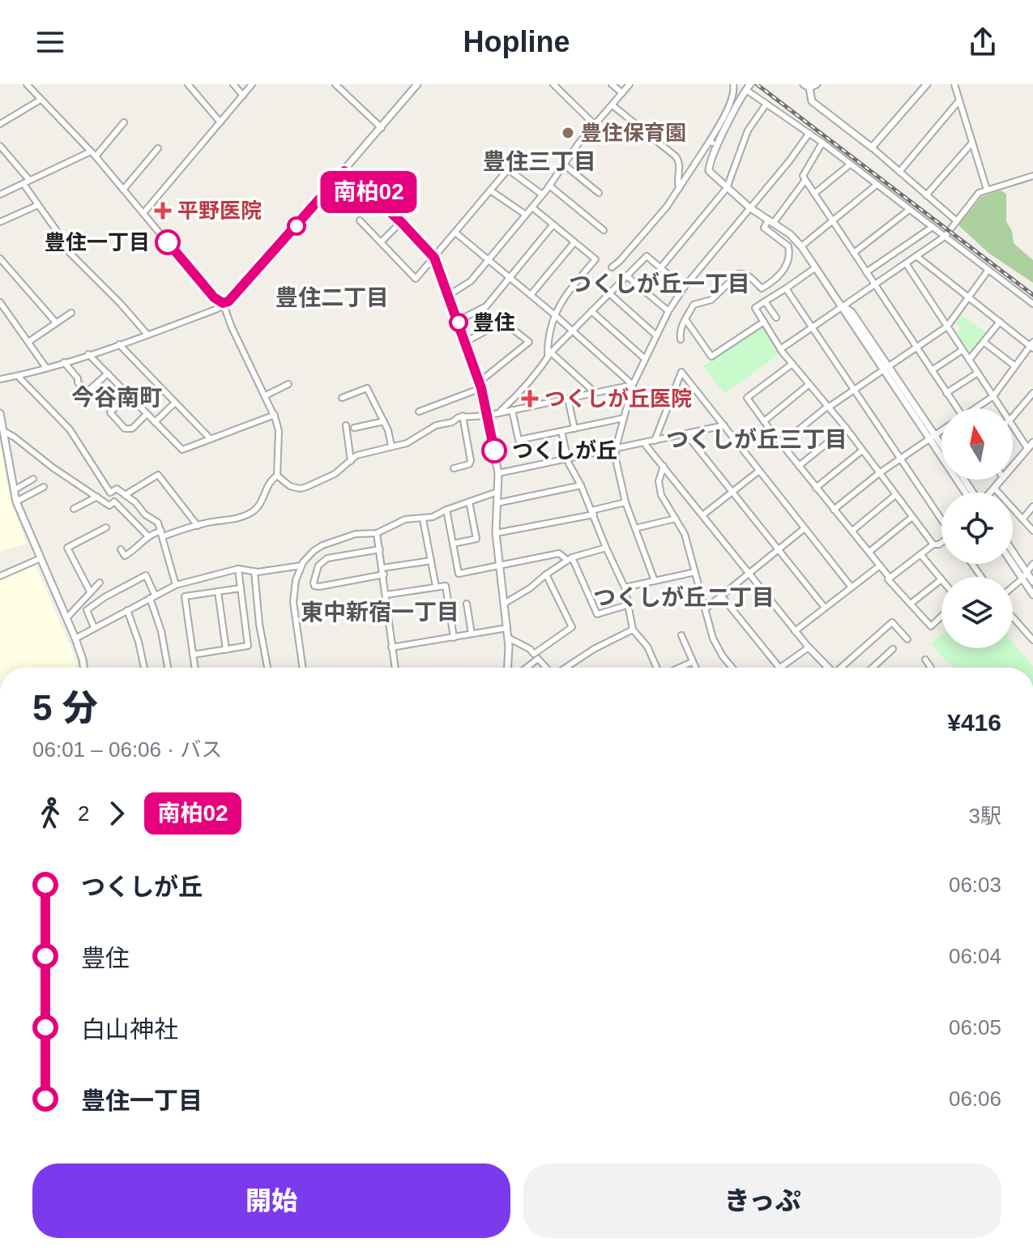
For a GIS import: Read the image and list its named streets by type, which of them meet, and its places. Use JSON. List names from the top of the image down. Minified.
{"districts":["豊住三丁目","つくしが丘一丁目","豊住二丁目","今谷南町","つくしが丘三丁目","つくしが丘二丁目","東中新宿一丁目"],"places":{"other":["豊住保育園","豊住一丁目","豊住","つくしが丘"],"health":["平野医院","つくしが丘医院"]},"lines":["bus line 南柏02"],"north":"top","page":{"header":"Hopline","on_map":"南柏02","heading":["5 分","06:01 – 06:06 · バス","¥416"],"legs":["2","南柏02","3駅"],"list":[{"name":"つくしが丘","value":"06:03"},{"name":"豊住","value":"06:04"},{"name":"白山神社","value":"06:05"},{"name":"豊住一丁目","value":"06:06"}],"buttons":["開始","きっぷ"]}}
